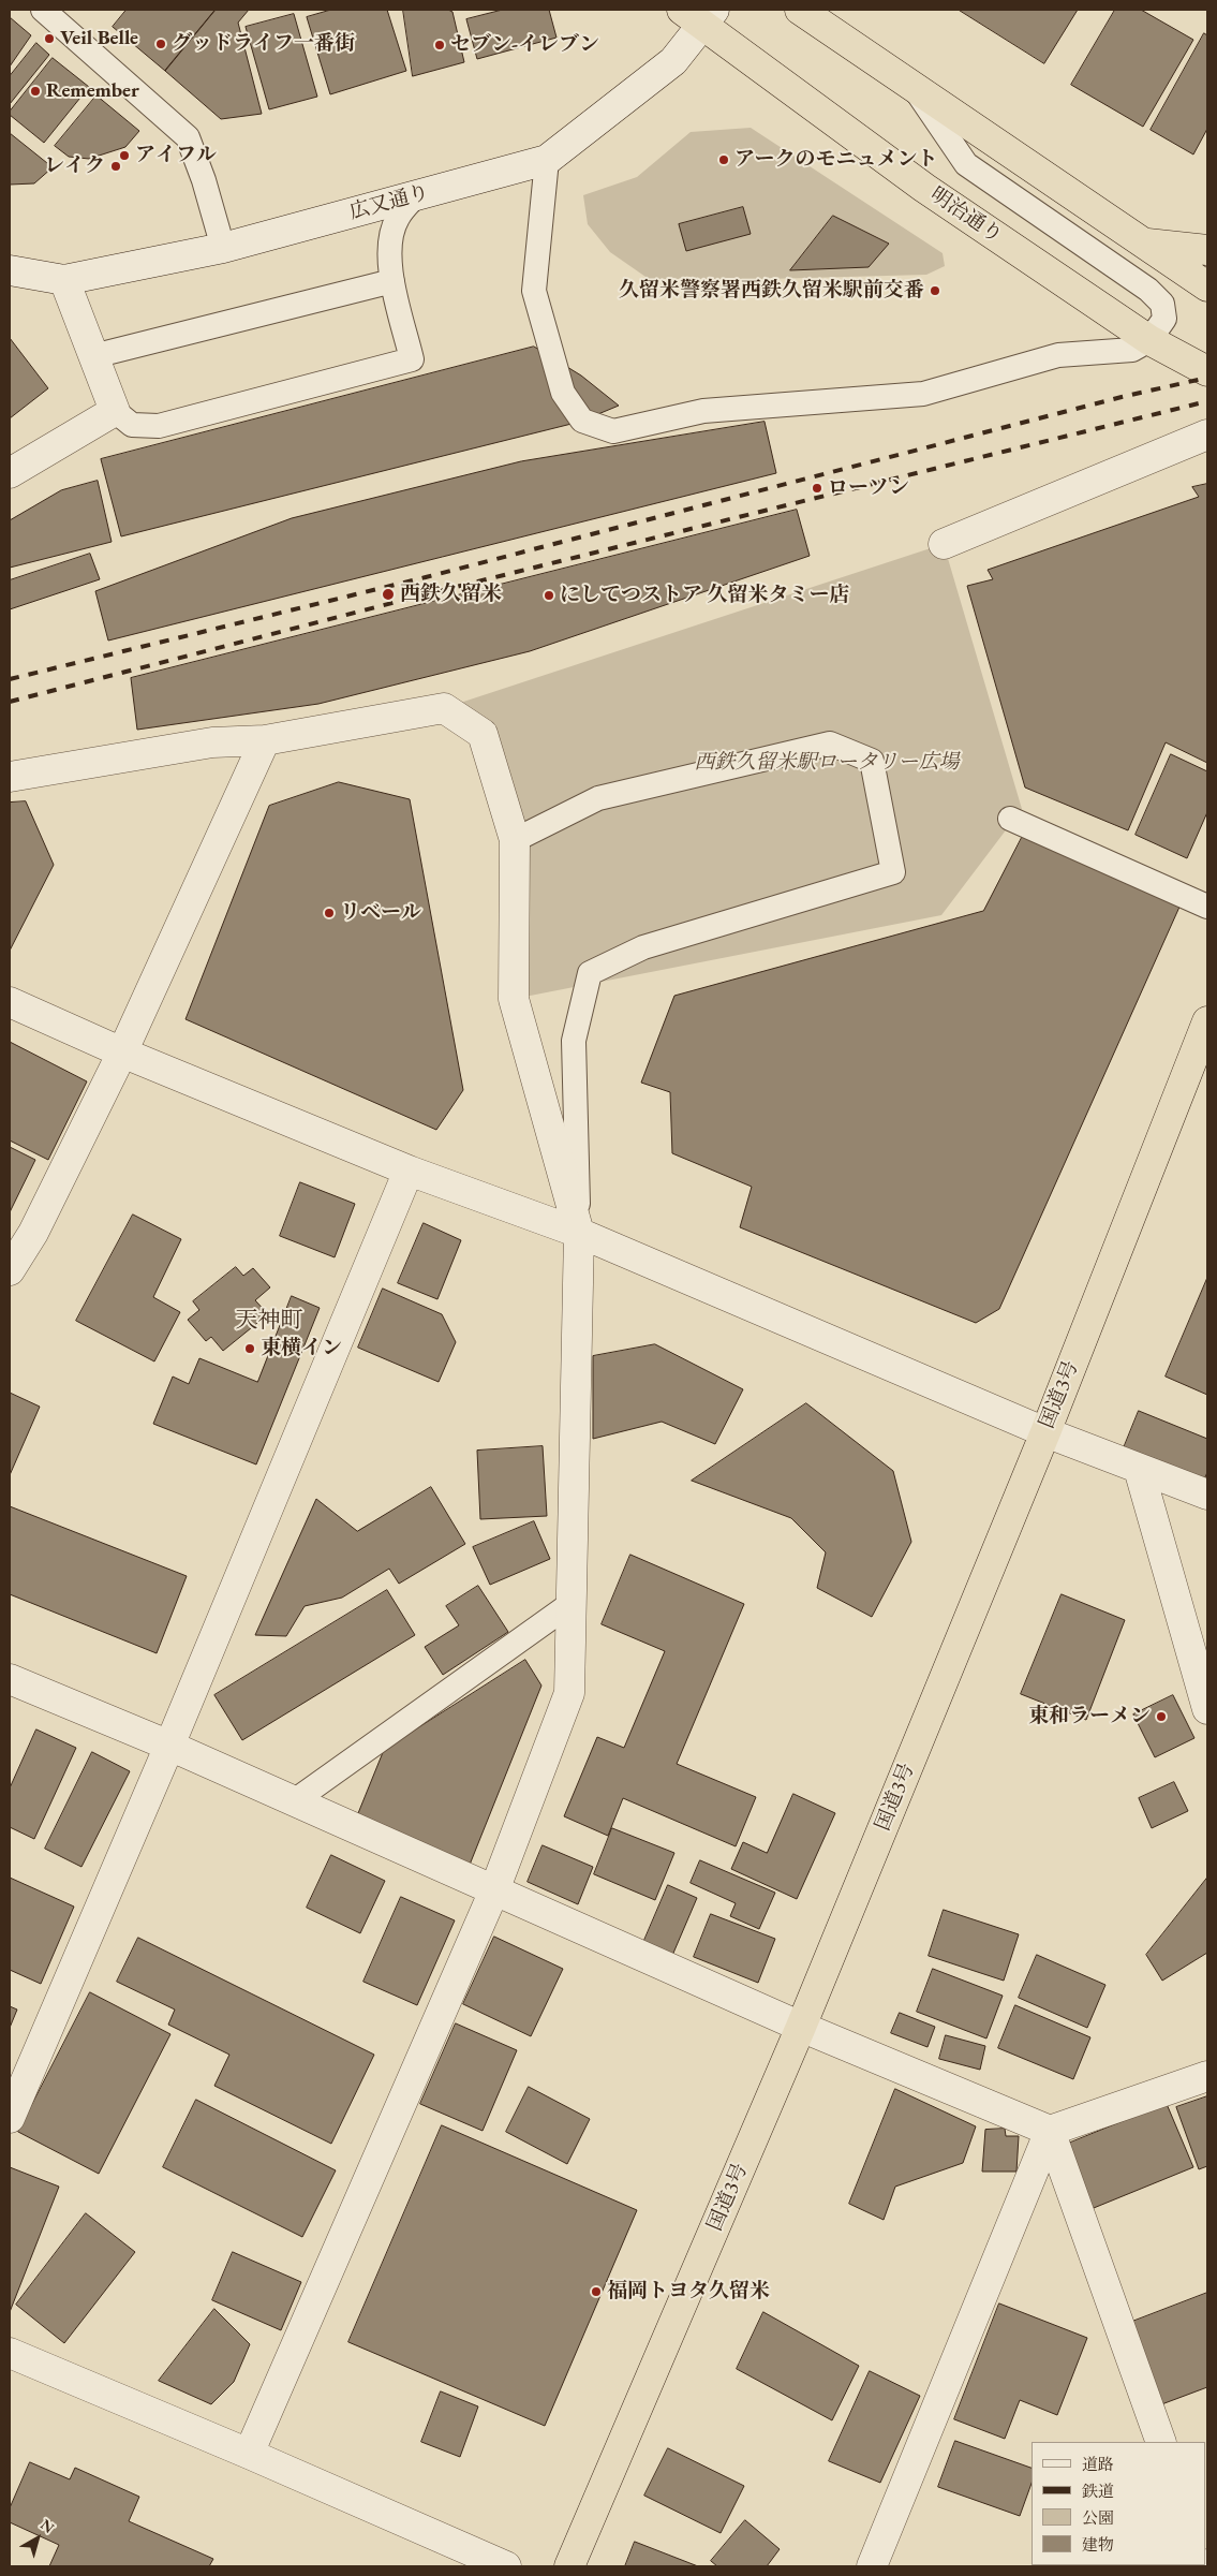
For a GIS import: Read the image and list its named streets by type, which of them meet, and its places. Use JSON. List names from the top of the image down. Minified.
{"streets":{"highway":["明治通り","国道3号"],"street":["広又通り"]},"crossings":[["広又通り","明治通り"]],"districts":["天神町"],"parks":["西鉄久留米駅ロータリー広場"],"places":["Veil Belle","グッドライフ一番街","セブン-イレブン","Remember","アイフル","アークのモニュメント","レイク","久留米警察署西鉄久留米駅前交番","ローソン","西鉄久留米","にしてつストア 久留米タミー店","リベール","東横イン","東和ラーメン","福岡トヨタ久留米"],"legend":["道路","鉄道","公園","建物"],"north":"top right"}
